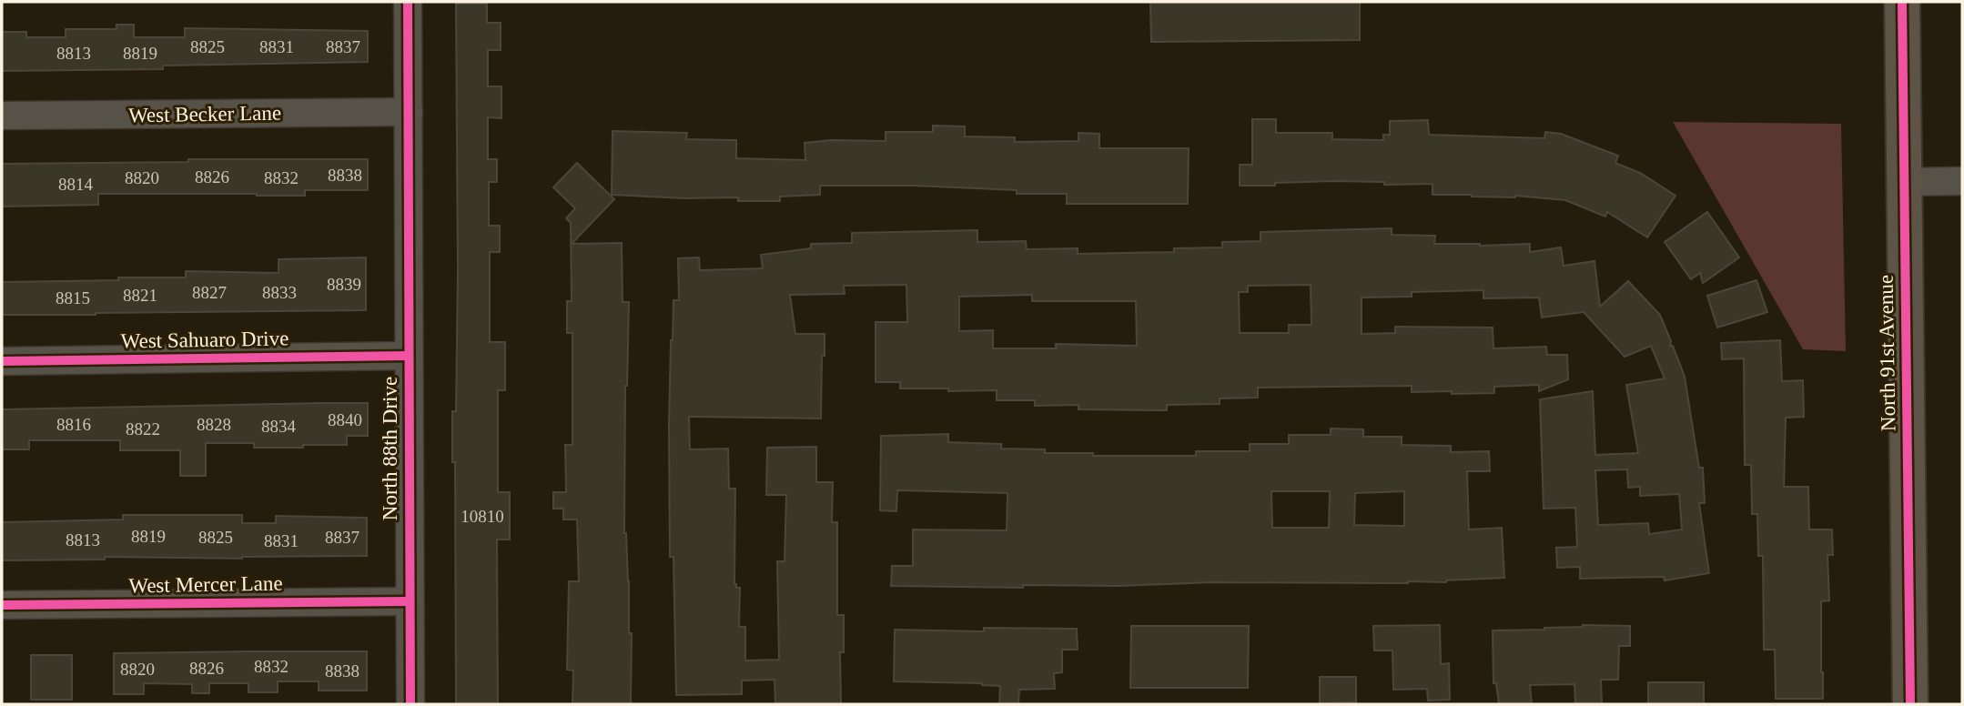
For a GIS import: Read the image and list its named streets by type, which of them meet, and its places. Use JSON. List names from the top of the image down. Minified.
{"streets":{"main road":["North 91st Avenue"],"street":["West Becker Lane","West Sahuaro Drive","North 88th Drive","West Mercer Lane"]},"crossings":[["West Becker Lane","North 88th Drive"],["West Sahuaro Drive","North 88th Drive"],["North 88th Drive","West Mercer Lane"]],"house_numbers":["8825","8831","8837","8813","8819","8838","8826","8820","8832","8814","8839","8827","8833","8821","8815","8840","8816","8828","8834","8822","10810","8819","8825","8837","8813","8831","8832","8826","8820","8838"]}
